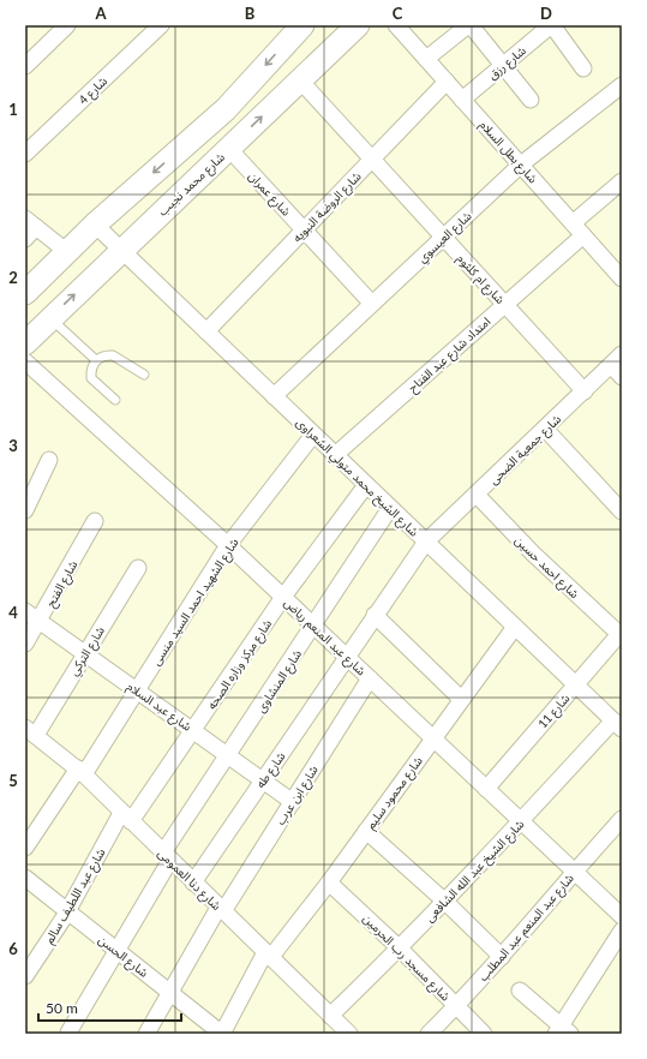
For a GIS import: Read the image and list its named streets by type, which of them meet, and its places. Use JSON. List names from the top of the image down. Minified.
{"streets":{"main road":["شارع محمد نجيب"],"street":["شارع رزق","شارع 4","شارع بطل السلام","شارع عمران","شارع الروضة النبويه","شارع العيسوي","شارع ام كلثوم","امتداد شارع عبد الفتاح","شارع جمعية الضحى","شارع الشيخ محمد متولي الشعراوى","شارع احمد حسين","شارع الفتح","شارع الشهيد احمد السيد منسى","شارع عبد المنعم رياض","شارع التركي","شارع مركز وزاره الصحه","شارع المنشاوى","شارع عبد السلام","شارع 11","شارع طه","شارع محمود سليم","شارع ابن عرب","شارع الشيخ عبد الله الشافعى","شارع دنا العمومى","شارع عبد اللطيف سالم","شارع عبد المنعم عبد المطلب","شارع الحسن","شارع مسجد رب الحرمين"]},"crossings":[["شارع رزق","شارع بطل السلام"],["شارع بطل السلام","شارع الروضة النبويه"],["شارع بطل السلام","شارع العيسوي"],["شارع بطل السلام","امتداد شارع عبد الفتاح"],["شارع محمد نجيب","شارع عمران"],["شارع محمد نجيب","شارع ام كلثوم"],["شارع محمد نجيب","شارع الشيخ محمد متولي الشعراوى"],["شارع عمران","شارع الروضة النبويه"],["شارع عمران","شارع العيسوي"],["شارع الروضة النبويه","شارع ام كلثوم"],["شارع الروضة النبويه","شارع الشيخ محمد متولي الشعراوى"],["شارع العيسوي","شارع ام كلثوم"],["شارع العيسوي","شارع الشيخ محمد متولي الشعراوى"],["شارع ام كلثوم","امتداد شارع عبد الفتاح"],["شارع ام كلثوم","شارع جمعية الضحى"],["امتداد شارع عبد الفتاح","شارع الشيخ محمد متولي الشعراوى"],["شارع جمعية الضحى","شارع الشيخ محمد متولي الشعراوى"],["شارع جمعية الضحى","شارع احمد حسين"],["شارع جمعية الضحى","شارع طه"],["شارع الشيخ محمد متولي الشعراوى","شارع الشهيد احمد السيد منسى"],["شارع الشيخ محمد متولي الشعراوى","شارع مركز وزاره الصحه"],["شارع الشيخ محمد متولي الشعراوى","شارع المنشاوى"],["شارع الشيخ محمد متولي الشعراوى","شارع 11"],["شارع الشيخ محمد متولي الشعراوى","شارع محمود سليم"],["شارع الشيخ محمد متولي الشعراوى","شارع الشيخ عبد الله الشافعى"],["شارع احمد حسين","شارع 11"],["شارع الفتح","شارع عبد السلام"],["شارع الشهيد احمد السيد منسى","شارع عبد المنعم رياض"],["شارع الشهيد احمد السيد منسى","شارع عبد السلام"],["شارع الشهيد احمد السيد منسى","شارع دنا العمومى"],["شارع عبد المنعم رياض","شارع مركز وزاره الصحه"],["شارع عبد المنعم رياض","شارع المنشاوى"],["شارع عبد المنعم رياض","شارع 11"],["شارع عبد المنعم رياض","شارع طه"],["شارع عبد المنعم رياض","شارع محمود سليم"],["شارع عبد المنعم رياض","شارع ابن عرب"],["شارع عبد المنعم رياض","شارع الشيخ عبد الله الشافعى"],["شارع عبد المنعم رياض","شارع عبد المنعم عبد المطلب"],["شارع التركي","شارع عبد السلام"],["شارع التركي","شارع دنا العمومى"],["شارع مركز وزاره الصحه","شارع عبد السلام"],["شارع مركز وزاره الصحه","شارع دنا العمومى"],["شارع مركز وزاره الصحه","شارع عبد اللطيف سالم"],["شارع المنشاوى","شارع عبد السلام"],["شارع المنشاوى","شارع دنا العمومى"],["شارع المنشاوى","شارع الحسن"],["شارع عبد السلام","شارع طه"],["شارع عبد السلام","شارع ابن عرب"],["شارع طه","شارع دنا العمومى"],["شارع محمود سليم","شارع دنا العمومى"],["شارع محمود سليم","شارع الحسن"],["شارع محمود سليم","شارع مسجد رب الحرمين"],["شارع ابن عرب","شارع دنا العمومى"],["شارع ابن عرب","شارع الحسن"],["شارع الشيخ عبد الله الشافعى","شارع دنا العمومى"],["شارع الشيخ عبد الله الشافعى","شارع مسجد رب الحرمين"],["شارع دنا العمومى","شارع عبد اللطيف سالم"],["شارع عبد اللطيف سالم","شارع الحسن"],["شارع عبد المنعم عبد المطلب","شارع مسجد رب الحرمين"]],"scale_bar":"50 m","grid":{"columns":["A","B","C","D"],"rows":["1","2","3","4","5","6"]}}
